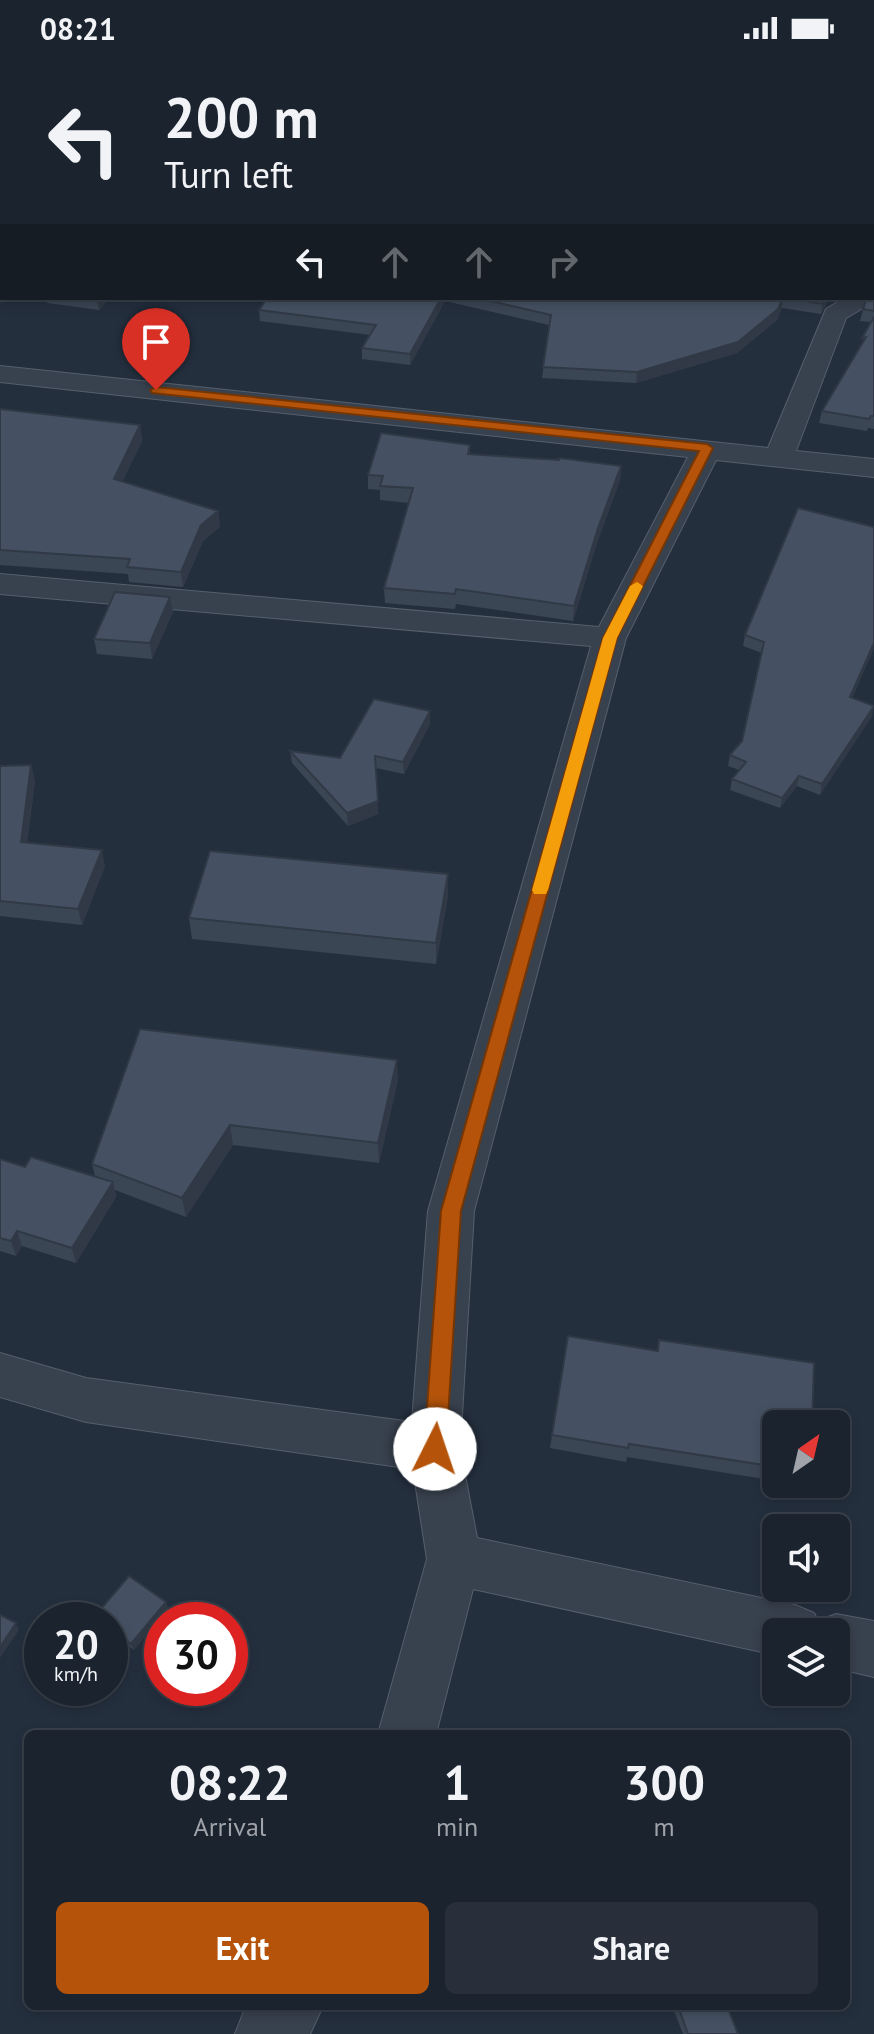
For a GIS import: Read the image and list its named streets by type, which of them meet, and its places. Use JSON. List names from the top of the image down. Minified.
{"north":"top right","page":{"status":"08:21","turn":["200 m","Turn left"],"speed":"20 km/h","limit":"30","eta":["08:22","Arrival","1","min","300","m"],"buttons":["Exit","Share"]}}
